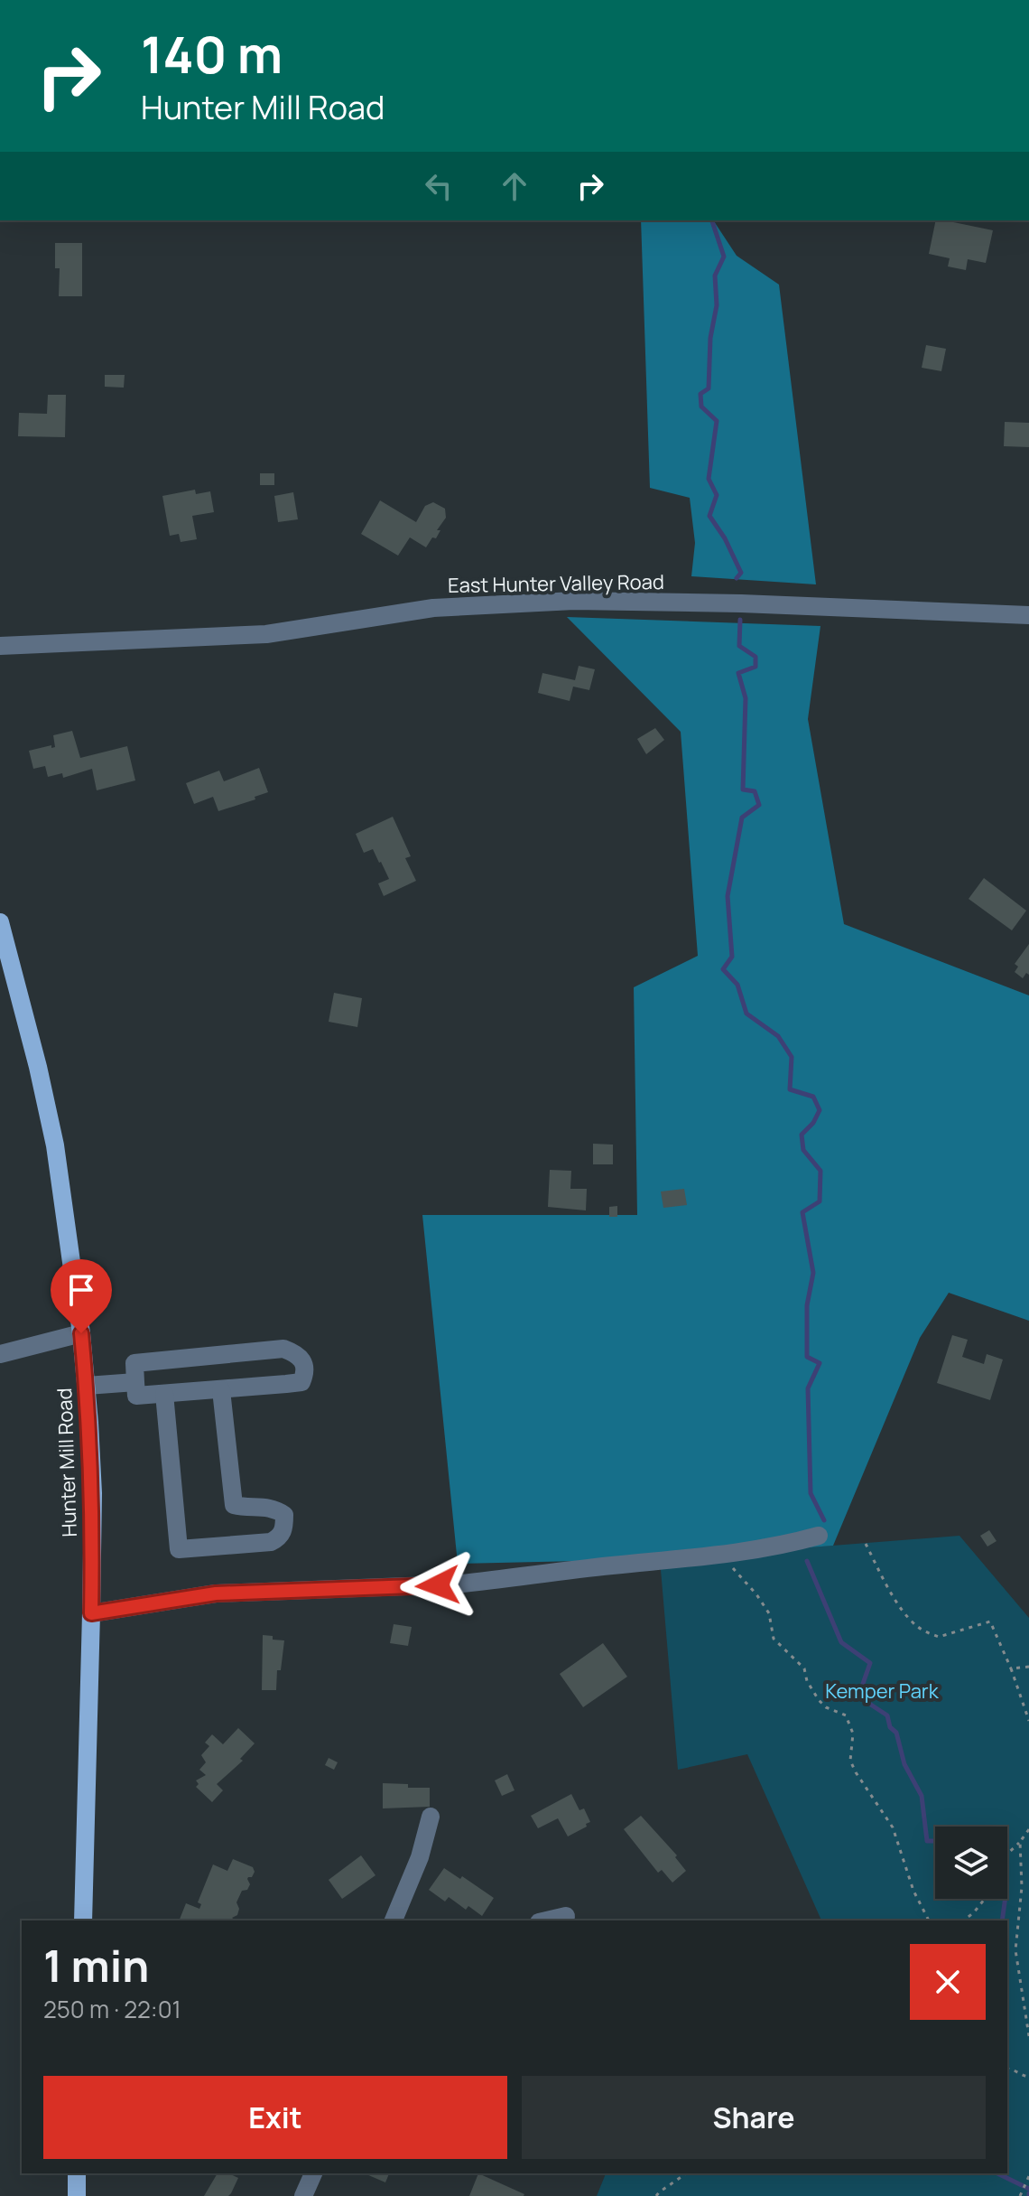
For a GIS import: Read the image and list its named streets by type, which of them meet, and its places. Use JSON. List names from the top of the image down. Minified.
{"streets":{"main road":["Hunter Mill Road"],"street":["East Hunter Valley Road"]},"parks":["Kemper Park"],"page":{"turn":["140 m","Hunter Mill Road"],"heading":["1 min","250 m · 22:01"],"buttons":["Exit","Share"]}}
